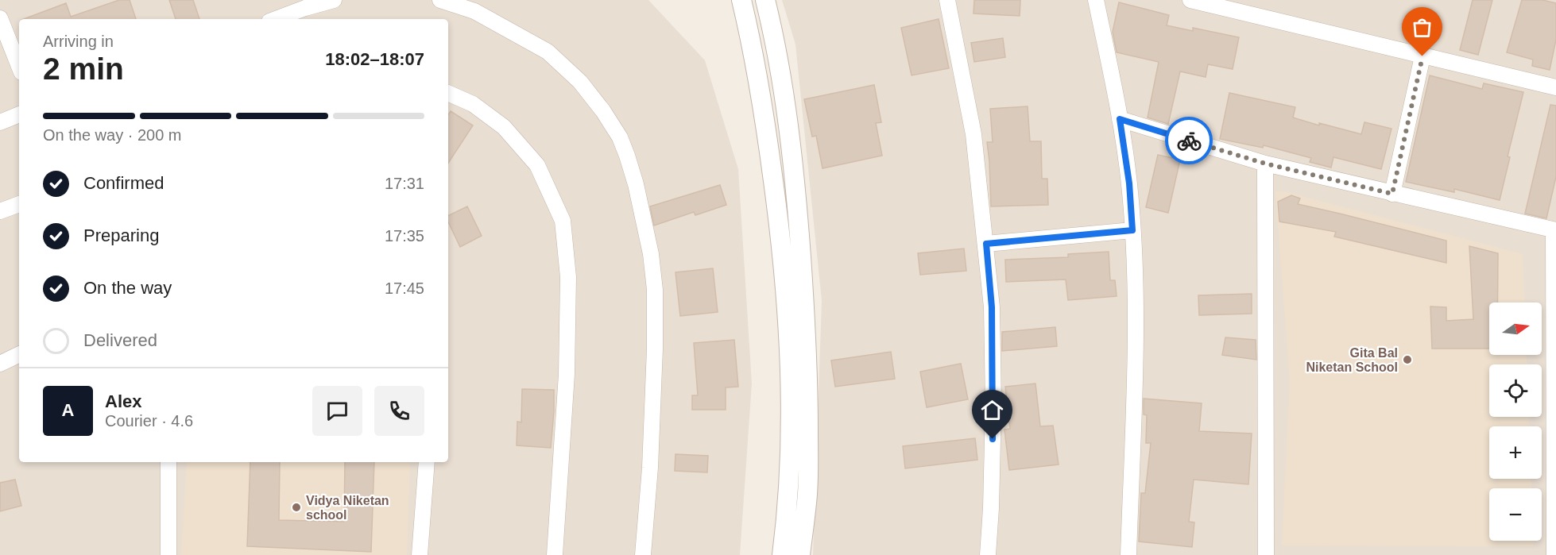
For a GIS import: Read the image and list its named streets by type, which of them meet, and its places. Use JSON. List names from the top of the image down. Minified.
{"places":["Gita Bal Niketan School","Vidya Niketan school"],"north":"right","page":{"heading":["2 min","Arriving in","18:02–18:07"],"panel":["Alex","Courier · 4.6"],"bar":"On the way · 200 m","list":[["Confirmed","17:31"],["Preparing","17:35"],["On the way","17:45"],"Delivered"],"map_buttons":["+","−"],"round":"A"}}
